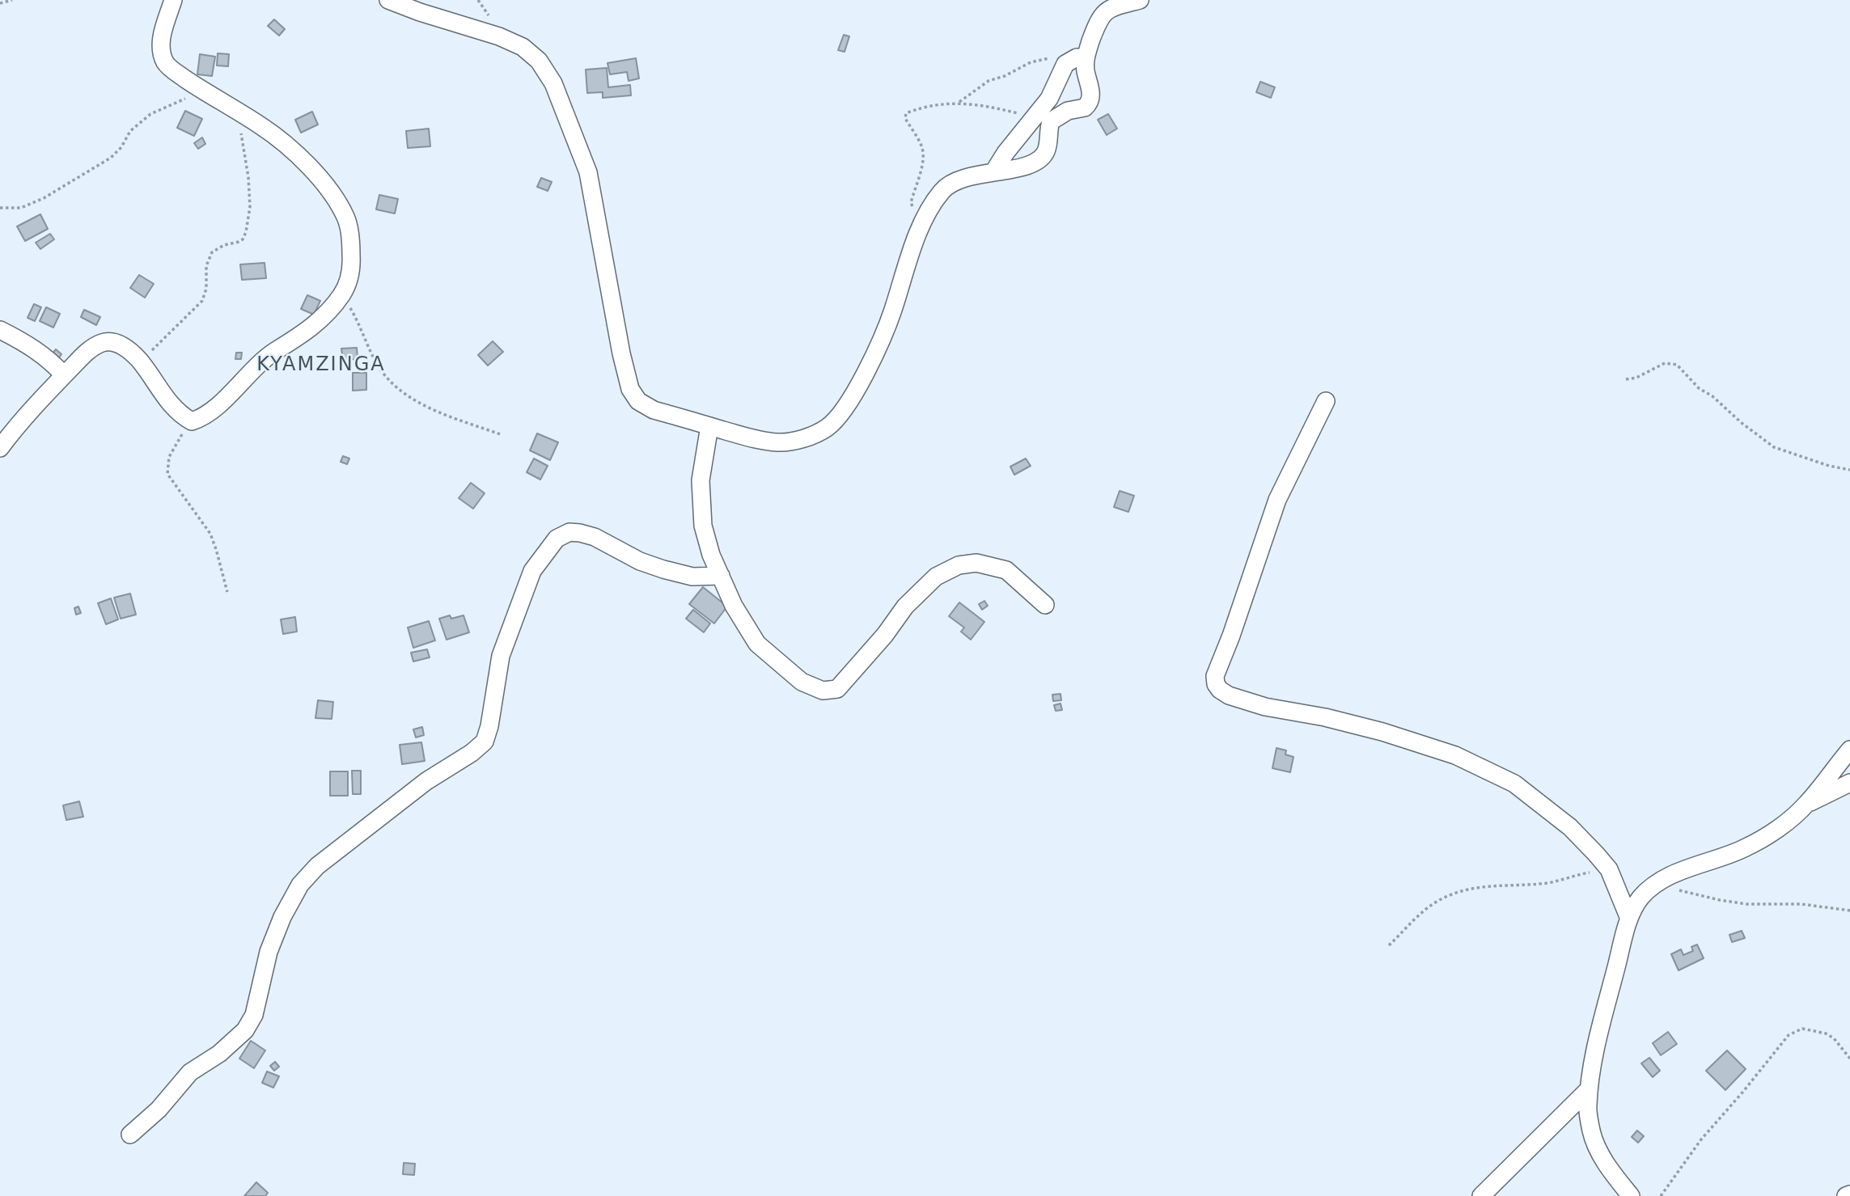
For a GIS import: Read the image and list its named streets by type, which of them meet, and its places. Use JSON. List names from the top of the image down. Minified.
{"districts":["KYAMZINGA"]}
